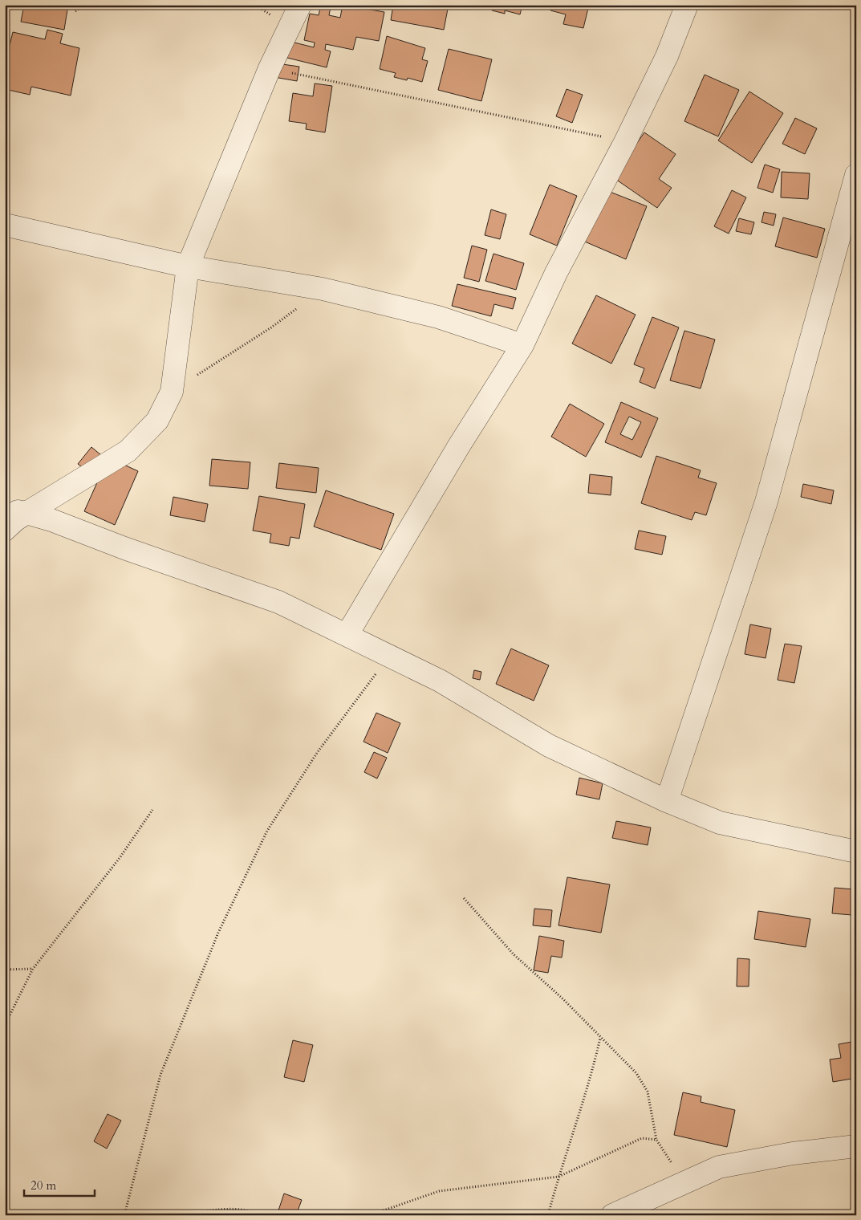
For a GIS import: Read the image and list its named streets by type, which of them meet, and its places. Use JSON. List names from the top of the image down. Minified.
{"scale_bar":"20 m"}
